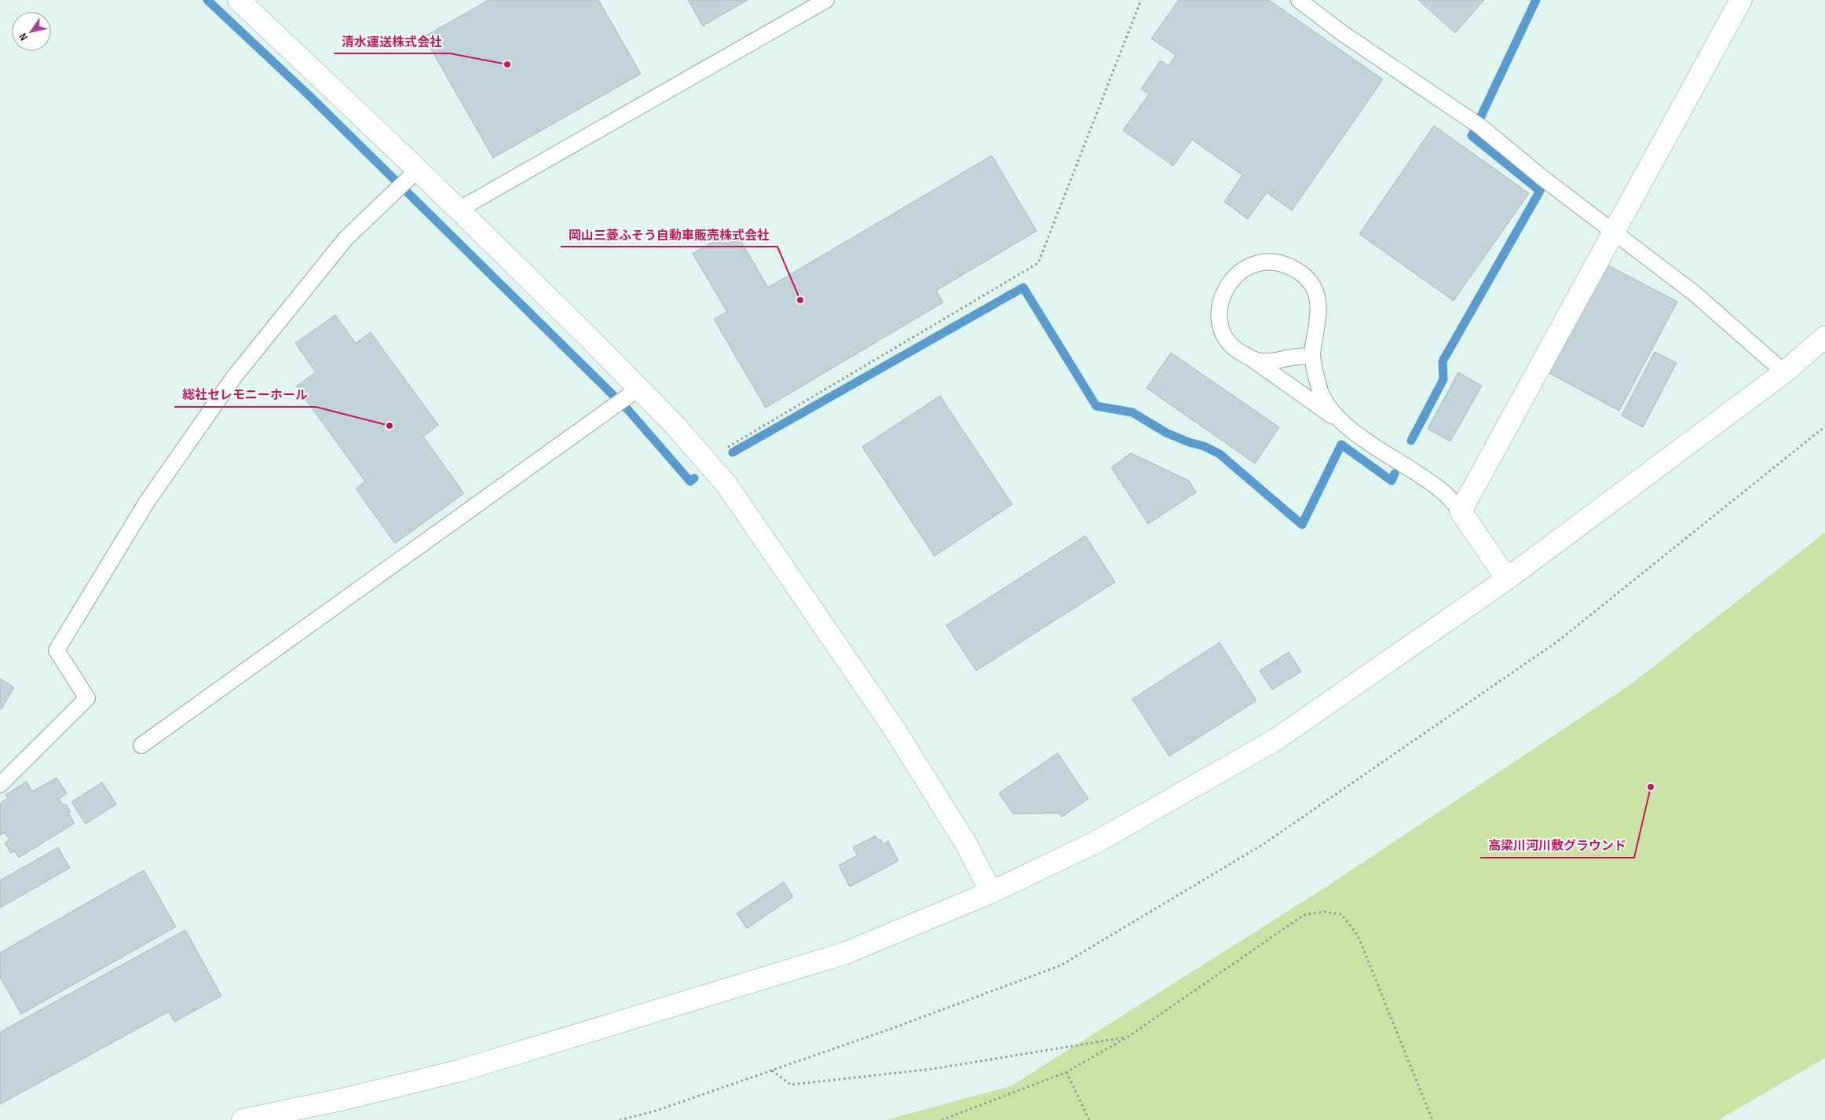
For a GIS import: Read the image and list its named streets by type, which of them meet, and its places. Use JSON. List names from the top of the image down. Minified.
{"places":["清水運送株式会社","岡山三菱ふそう自動車販売株式会社","総社セレモニーホール","高梁川河川敷グラウンド"],"north":"bottom left"}
